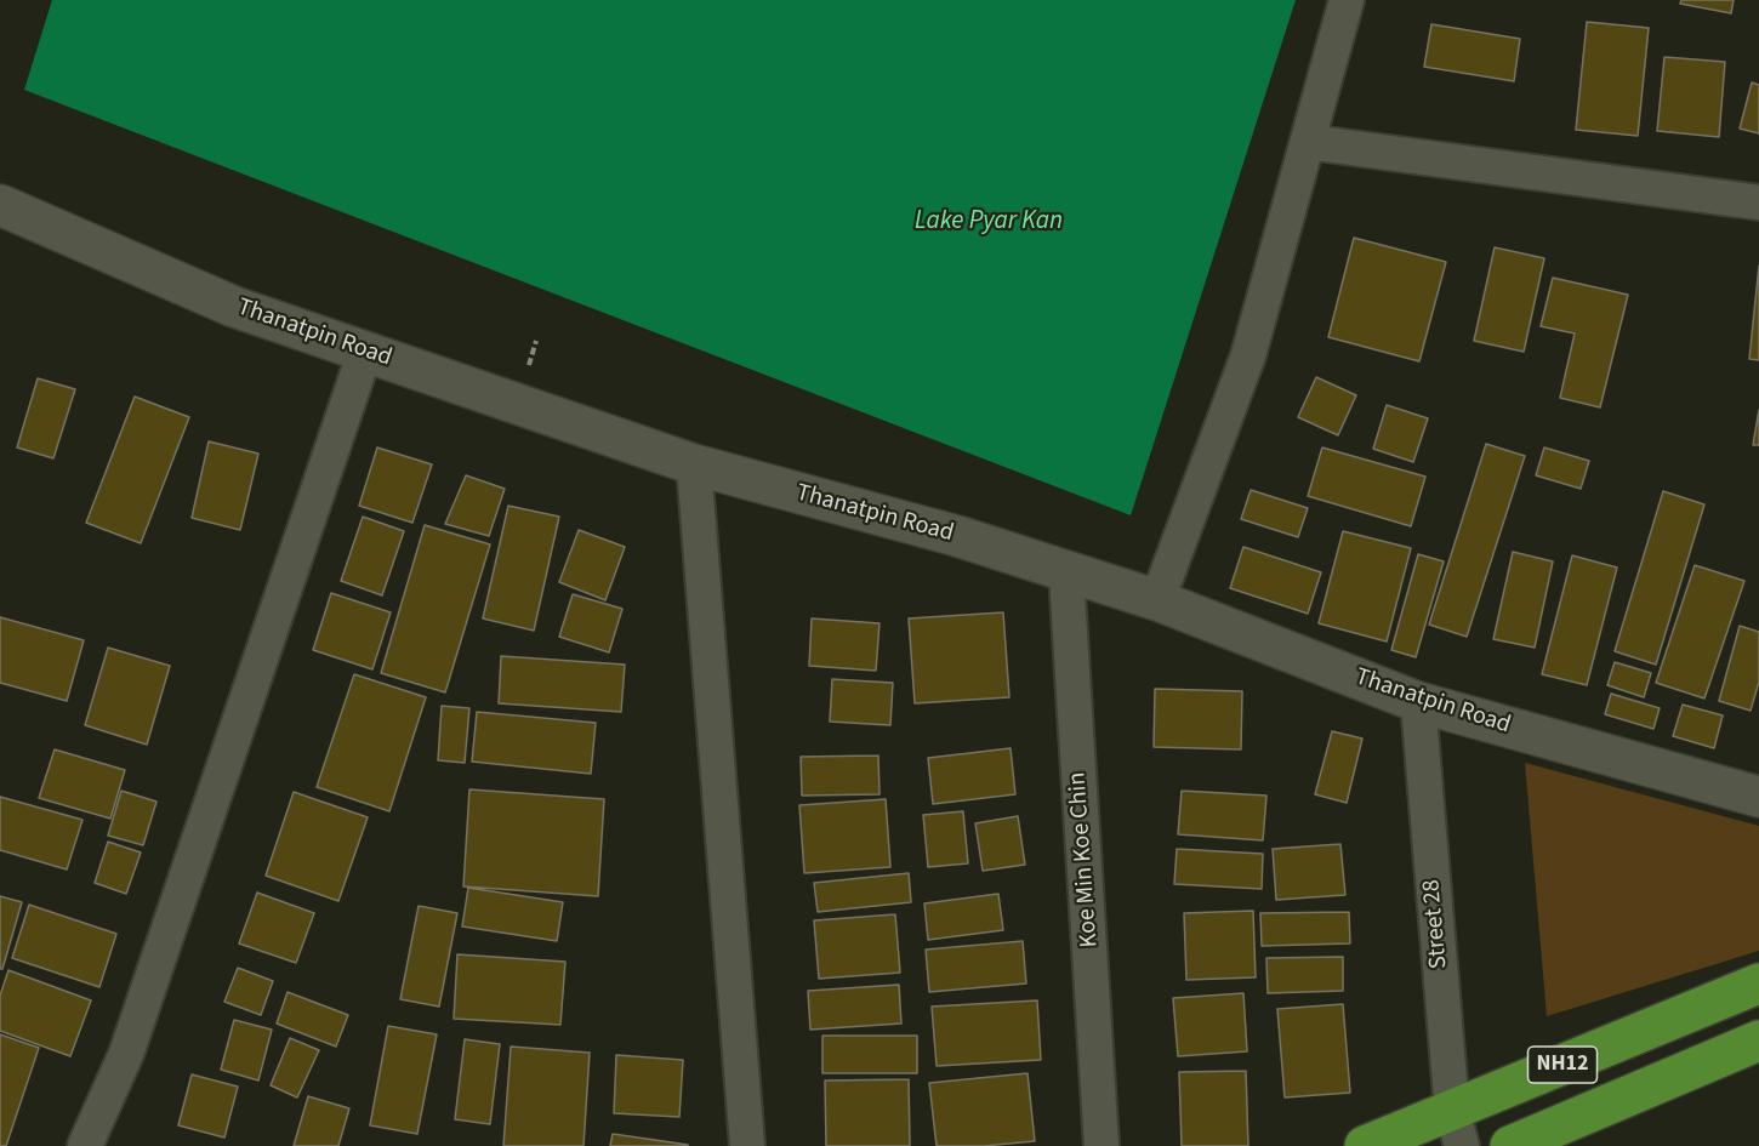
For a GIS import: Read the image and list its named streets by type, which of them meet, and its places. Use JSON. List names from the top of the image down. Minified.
{"streets":{"highway":["NH12"],"main road":["Thanatpin Road"],"street":["Koe Min Koe Chin","Street 28"]},"crossings":[["Thanatpin Road","Koe Min Koe Chin"],["Thanatpin Road","Street 28"],["Street 28","NH12"]],"water":["Lake Pyar Kan"]}
